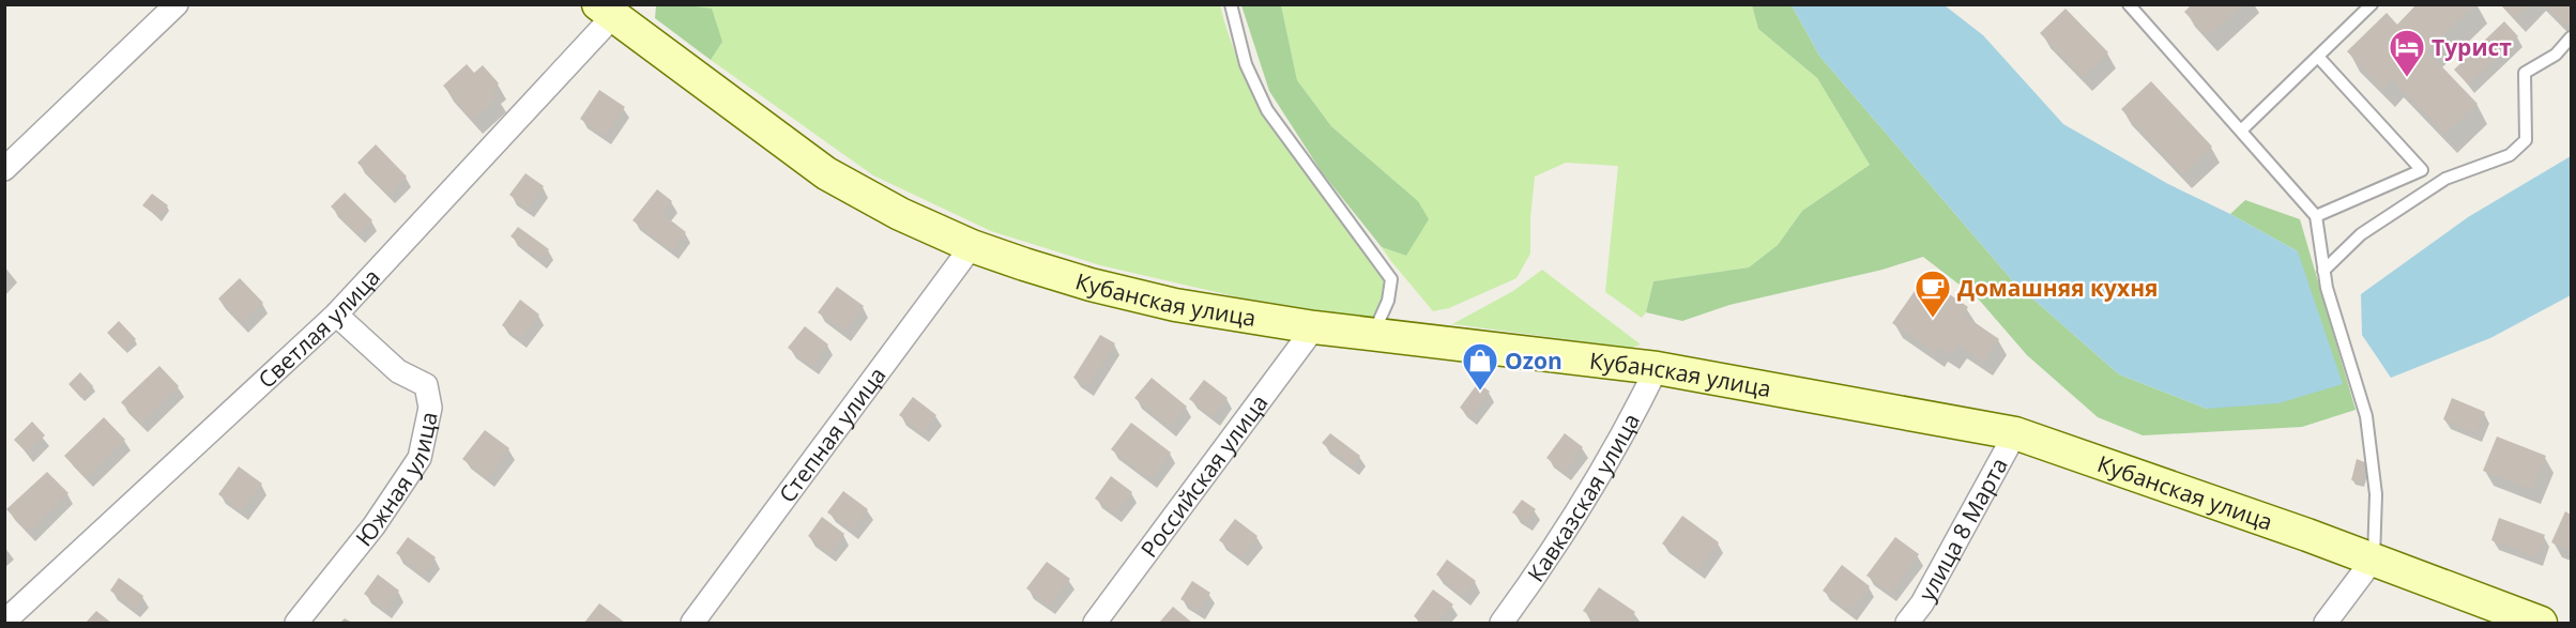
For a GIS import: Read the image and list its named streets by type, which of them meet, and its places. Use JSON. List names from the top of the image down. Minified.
{"streets":{"main road":["Кубанская улица"],"street":["Светлая улица","Степная улица","Российская улица","Южная улица","Кавказская улица","улица 8 Марта"]},"crossings":[["Кубанская улица","Светлая улица"],["Кубанская улица","Степная улица"],["Кубанская улица","Российская улица"],["Кубанская улица","Кавказская улица"],["Кубанская улица","улица 8 Марта"],["Светлая улица","Южная улица"]],"places":{"hotel":["Турист"],"cafe":["Домашняя кухня"],"shop":["Ozon"]}}
